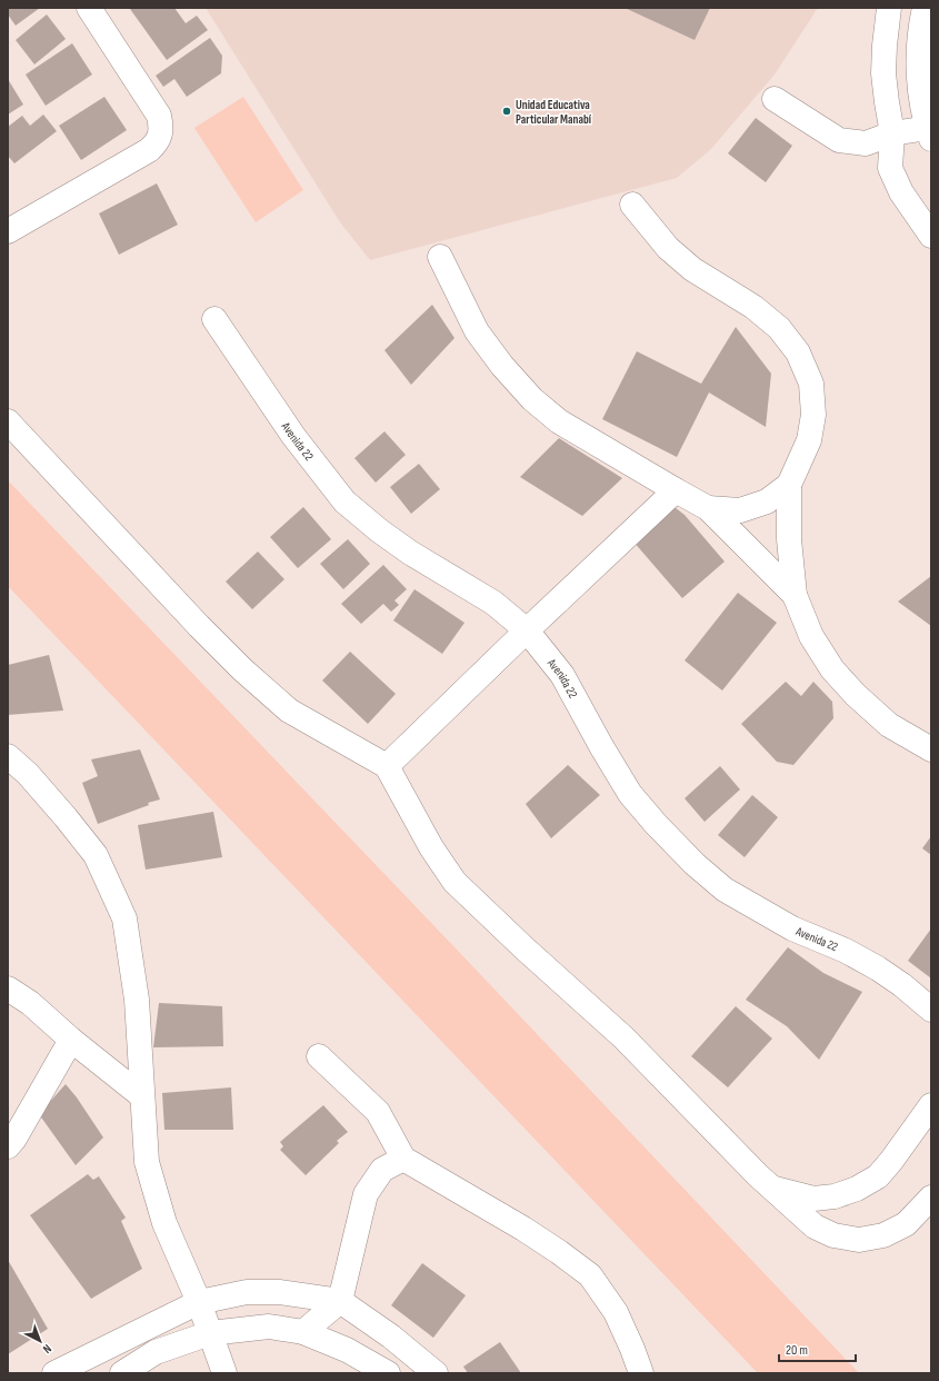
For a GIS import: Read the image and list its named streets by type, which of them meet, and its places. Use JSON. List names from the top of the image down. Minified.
{"streets":{"street":["Avenida 22"]},"places":["Unidad Educativa Particular Manabí"],"scale_bar":"20 m","north":"bottom right"}
